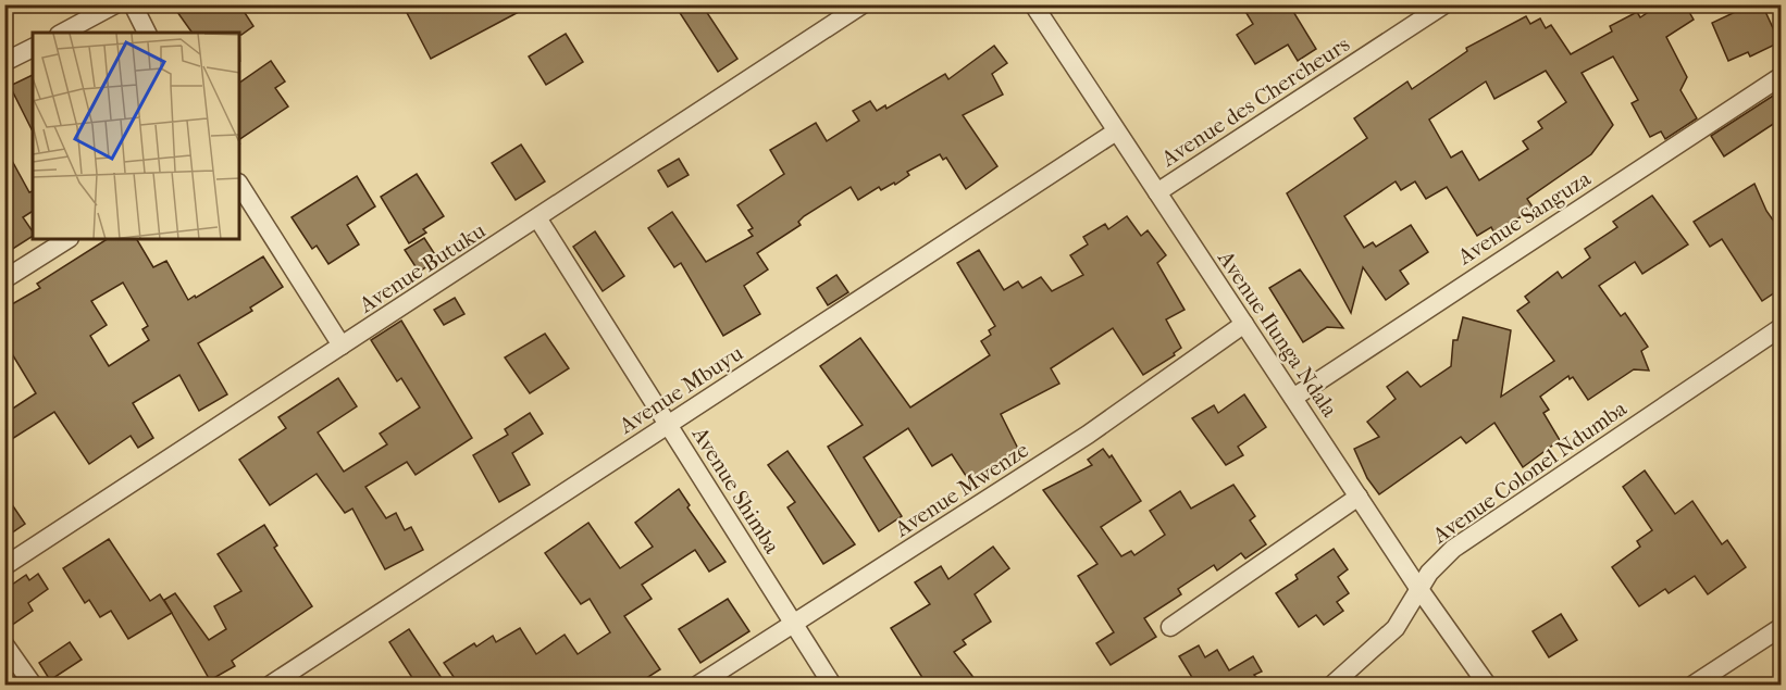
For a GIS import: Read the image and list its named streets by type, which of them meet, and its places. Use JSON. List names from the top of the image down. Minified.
{"streets":{"street":["Avenue des Chercheurs","Avenue Sanguza","Avenue Butuku","Avenue Ilunga Ndala","Avenue Mbuyu","Avenue Colonel Ndumba","Avenue Mwenze","Avenue Shimba"]},"crossings":[["Avenue des Chercheurs","Avenue Ilunga Ndala"],["Avenue Sanguza","Avenue Ilunga Ndala"],["Avenue Butuku","Avenue Shimba"],["Avenue Ilunga Ndala","Avenue Mbuyu"],["Avenue Ilunga Ndala","Avenue Colonel Ndumba"],["Avenue Ilunga Ndala","Avenue Mwenze"],["Avenue Mbuyu","Avenue Shimba"],["Avenue Mwenze","Avenue Shimba"]]}
